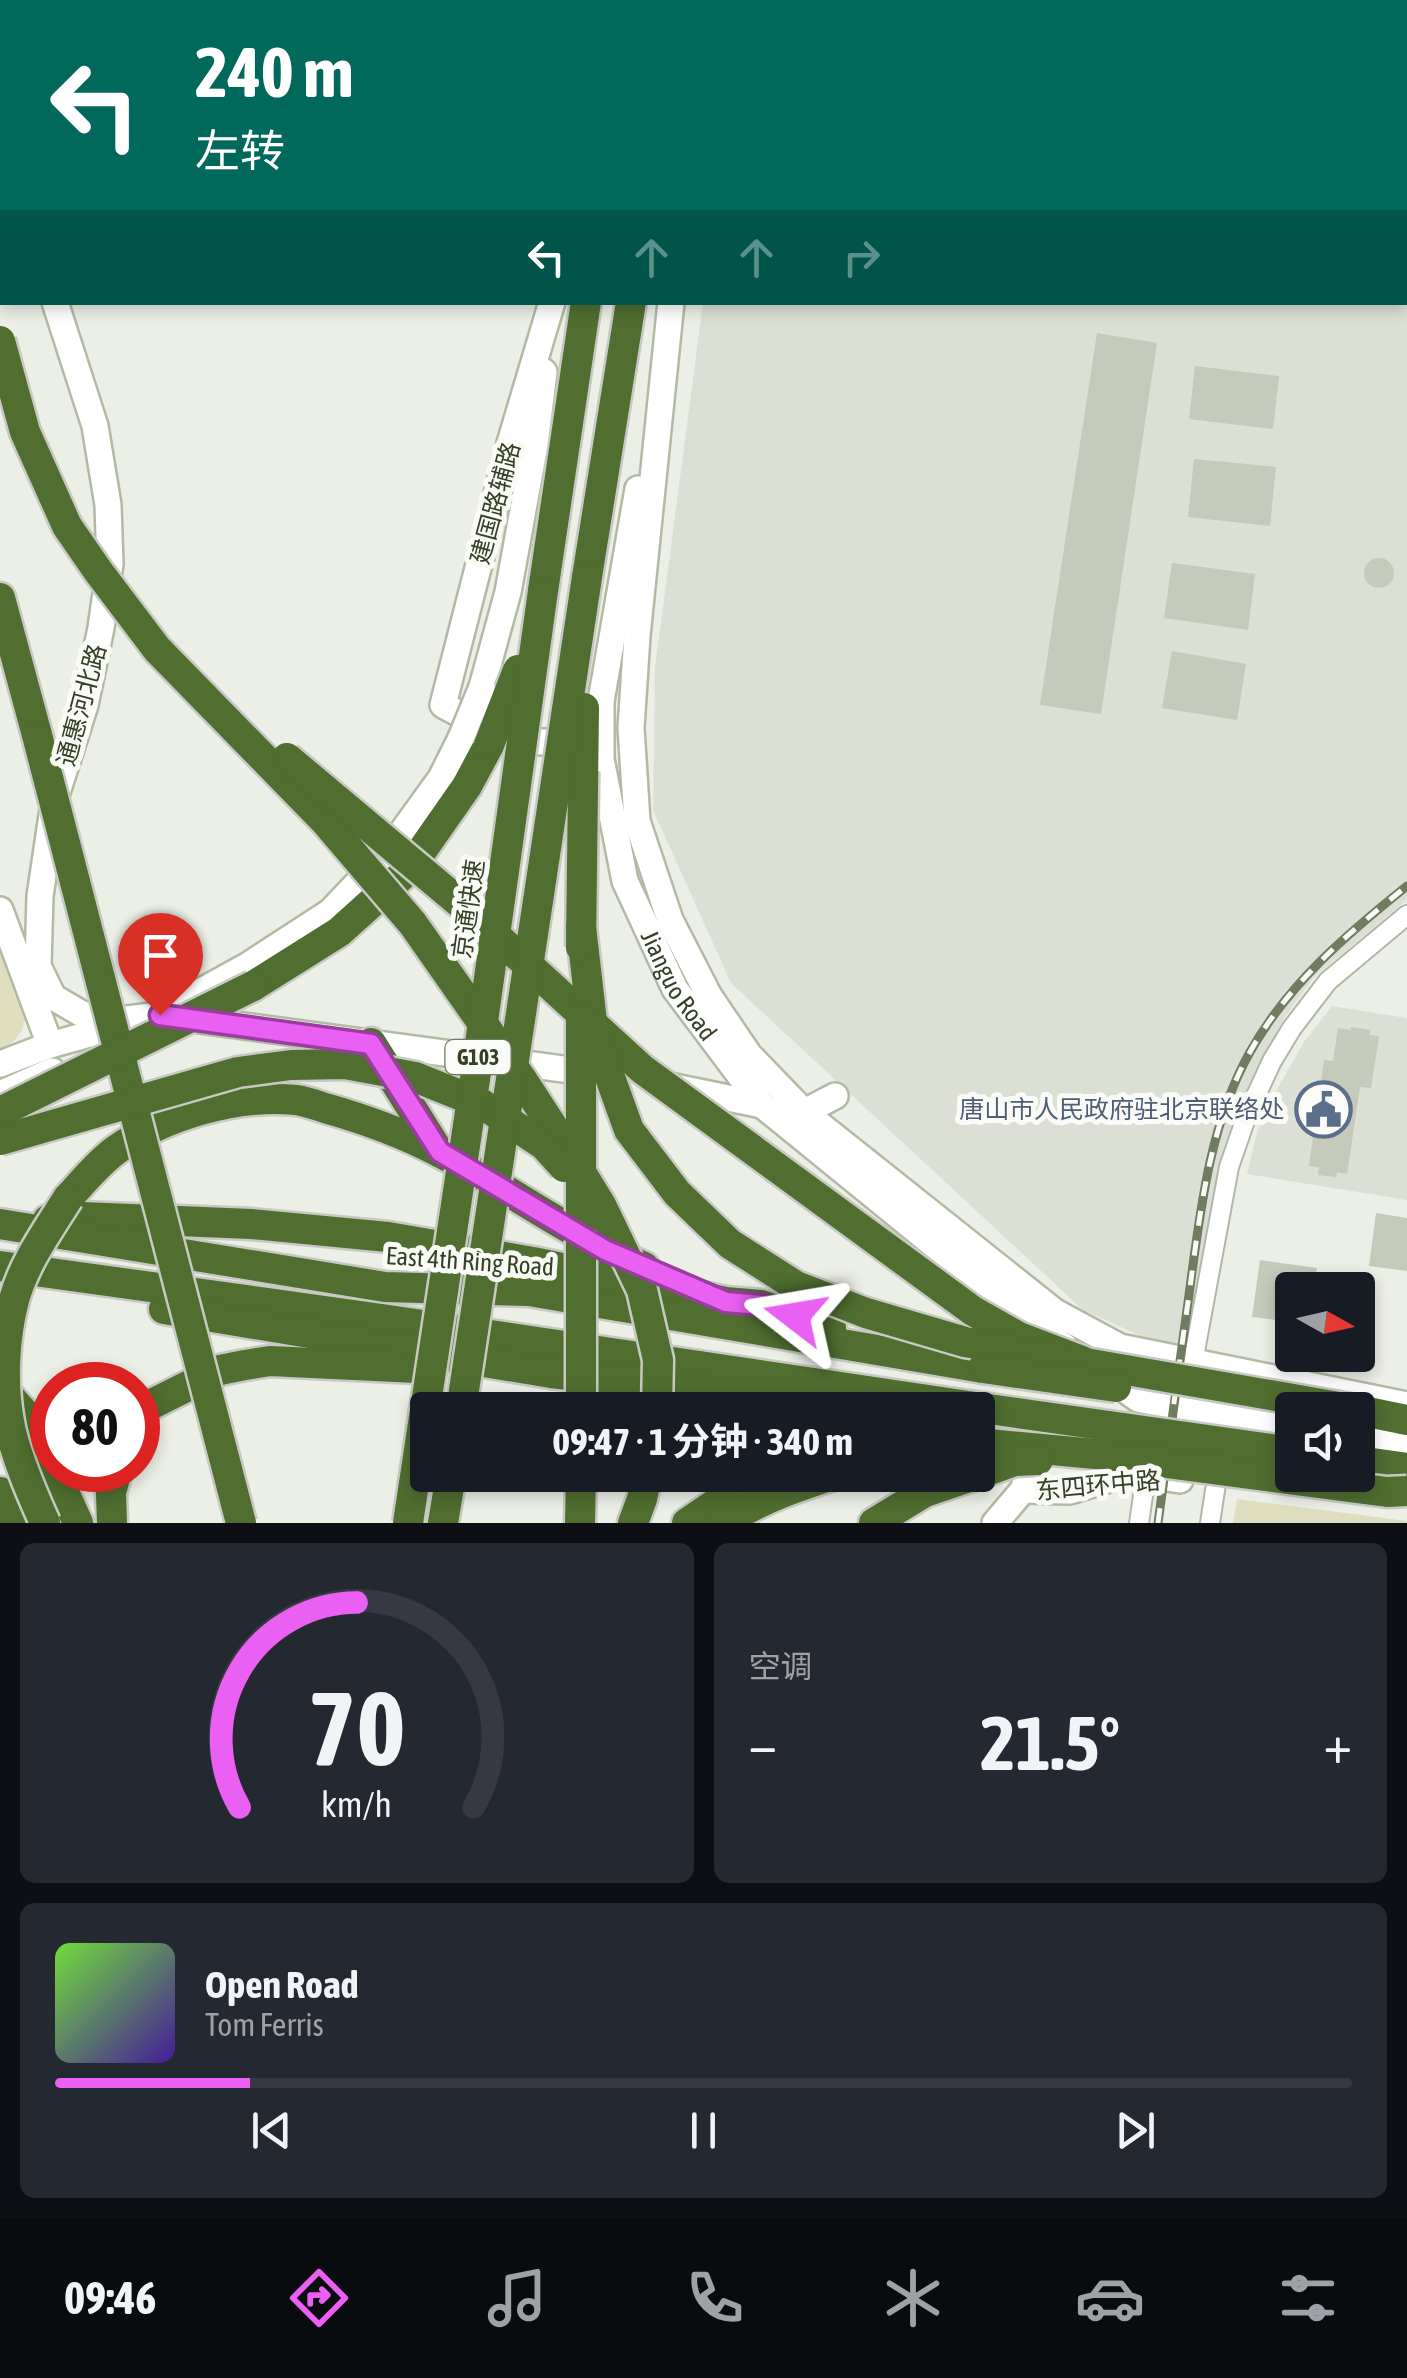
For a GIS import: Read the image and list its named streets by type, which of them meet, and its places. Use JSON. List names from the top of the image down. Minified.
{"streets":{"highway":["京通快速","G103","East 4th Ring Road"],"street":["建国路辅路","通惠河北路","Jianguo Road","东四环中路"]},"crossings":[["Jianguo Road","东四环中路"]],"places":{"public building":["唐山市人民政府驻北京联络处"]},"north":"right","page":{"turn":["240 m","左转"],"limit":"80","trip":"09:47 · 1 分钟 · 340 m","tile":"空调","heat":["−","21.5°","+"],"song":["Open Road","Tom Ferris"],"tabs":"09:46","gauge":["70","km/h"]}}
